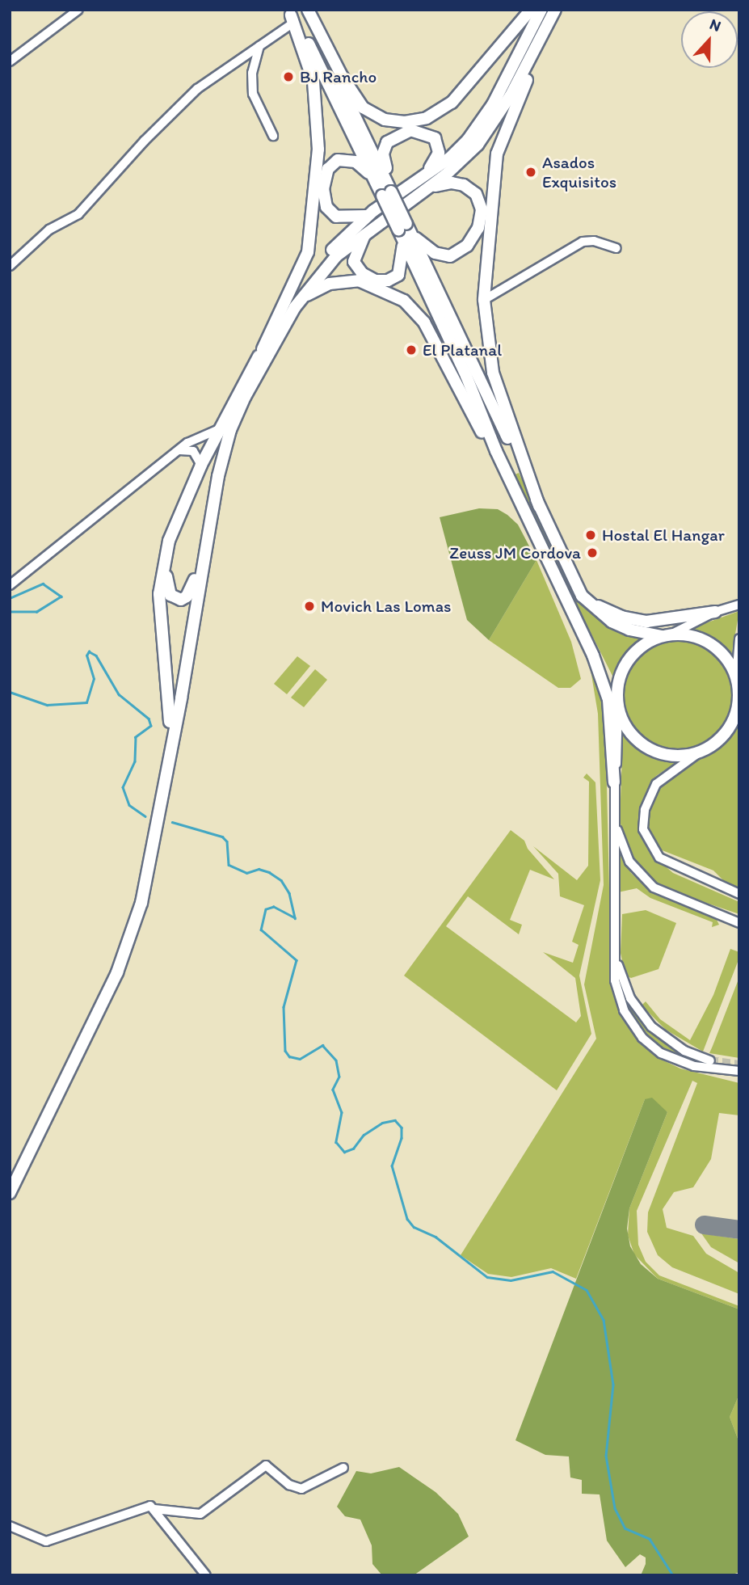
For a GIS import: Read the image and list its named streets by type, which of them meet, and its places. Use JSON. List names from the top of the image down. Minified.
{"places":["BJ Rancho","Asados Exquisitos","El Platanal","Hostal El Hangar","Zeuss JM Cordova","Movich Las Lomas"],"north":"top"}
